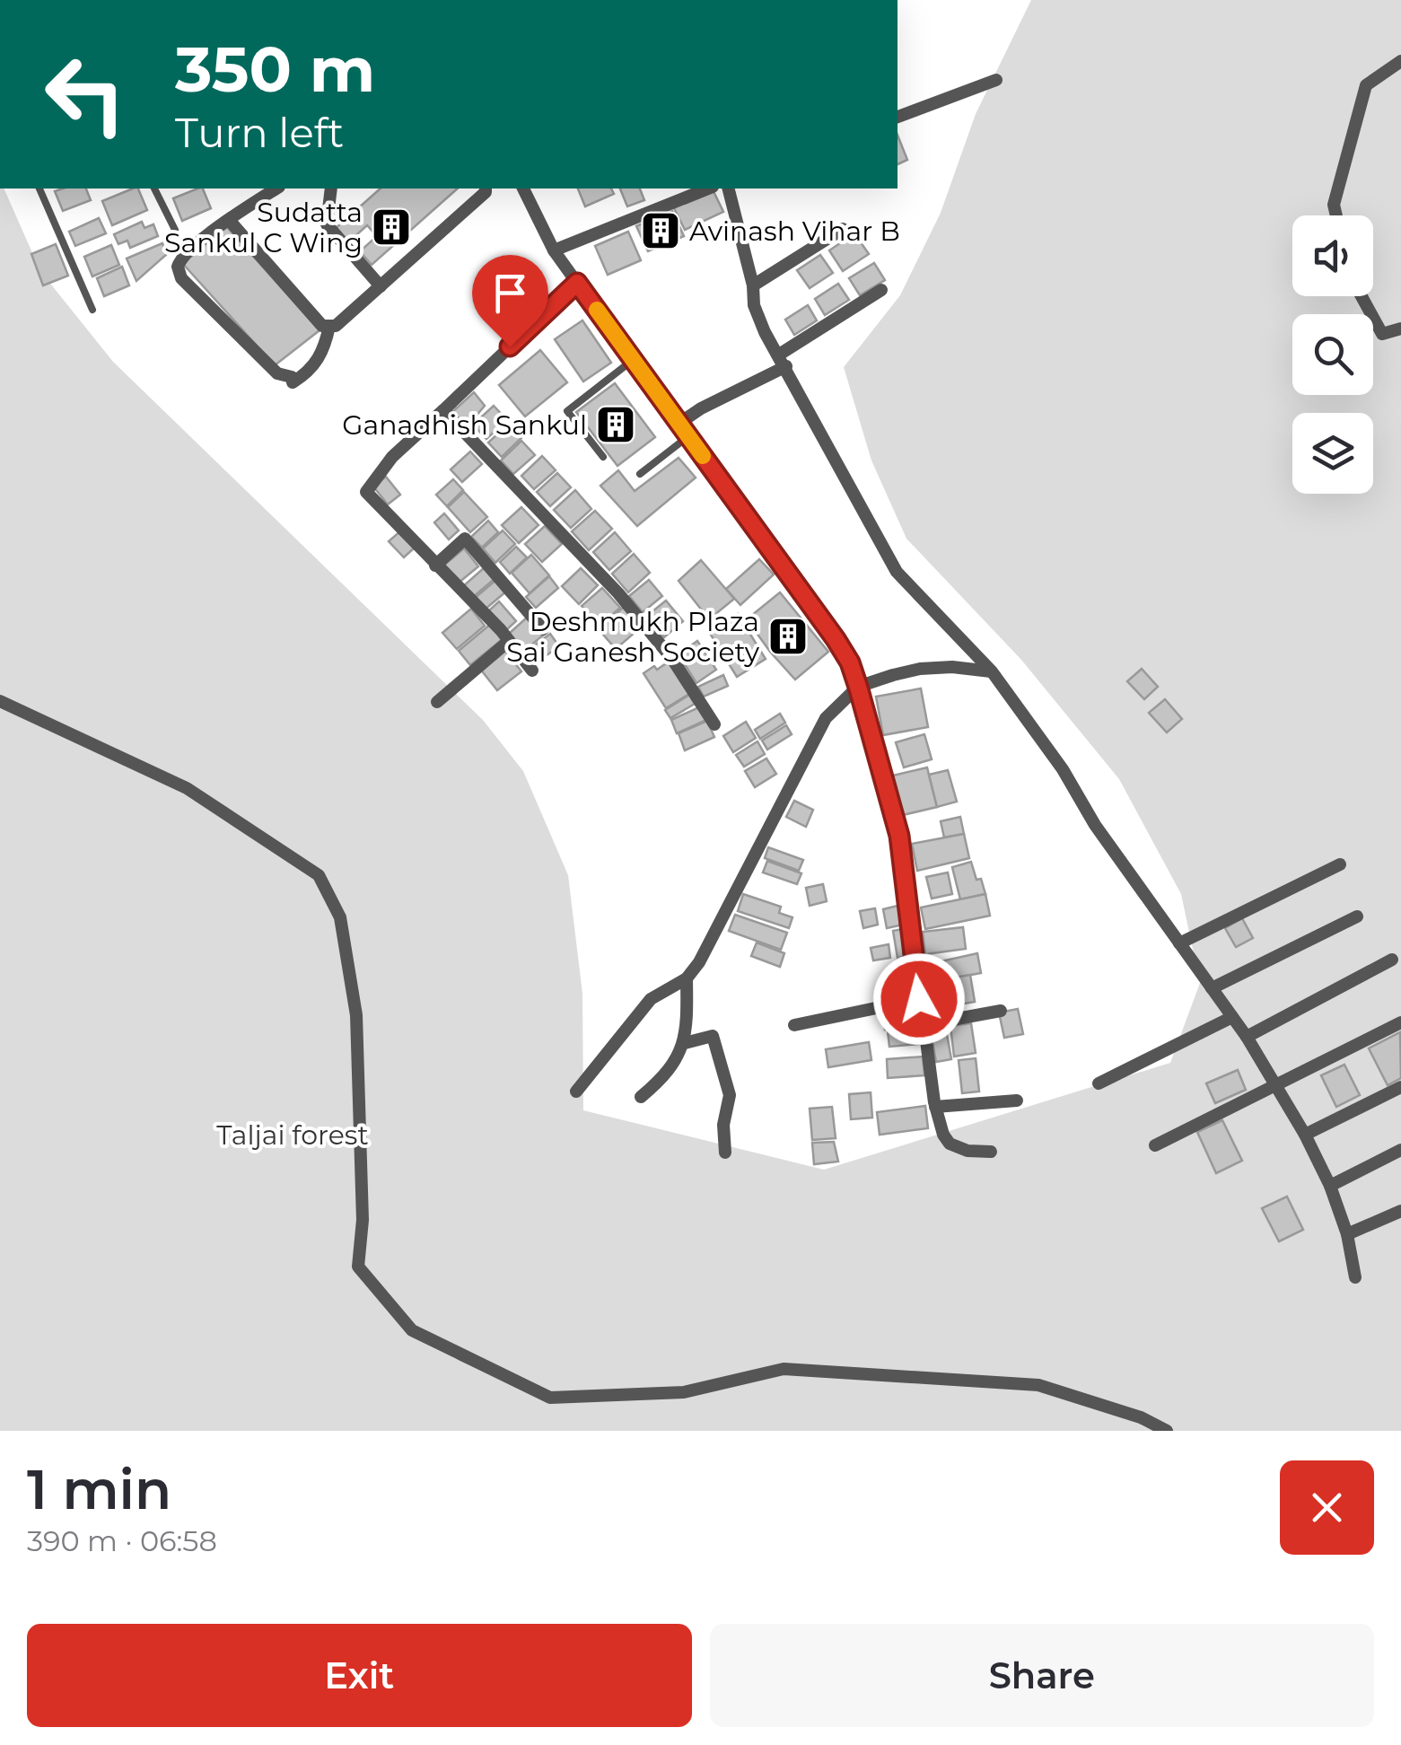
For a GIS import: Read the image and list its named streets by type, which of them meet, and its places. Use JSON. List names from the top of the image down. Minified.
{"parks":["Taljai forest"],"places":{"building":["Sudatta Sankul C Wing","Avinash Vihar B","Ganadhish Sankul","Deshmukh Plaza Sai Ganesh Society"]},"page":{"turn":["350 m","Turn left"],"heading":["1 min","390 m · 06:58"],"buttons":["Exit","Share"]}}
